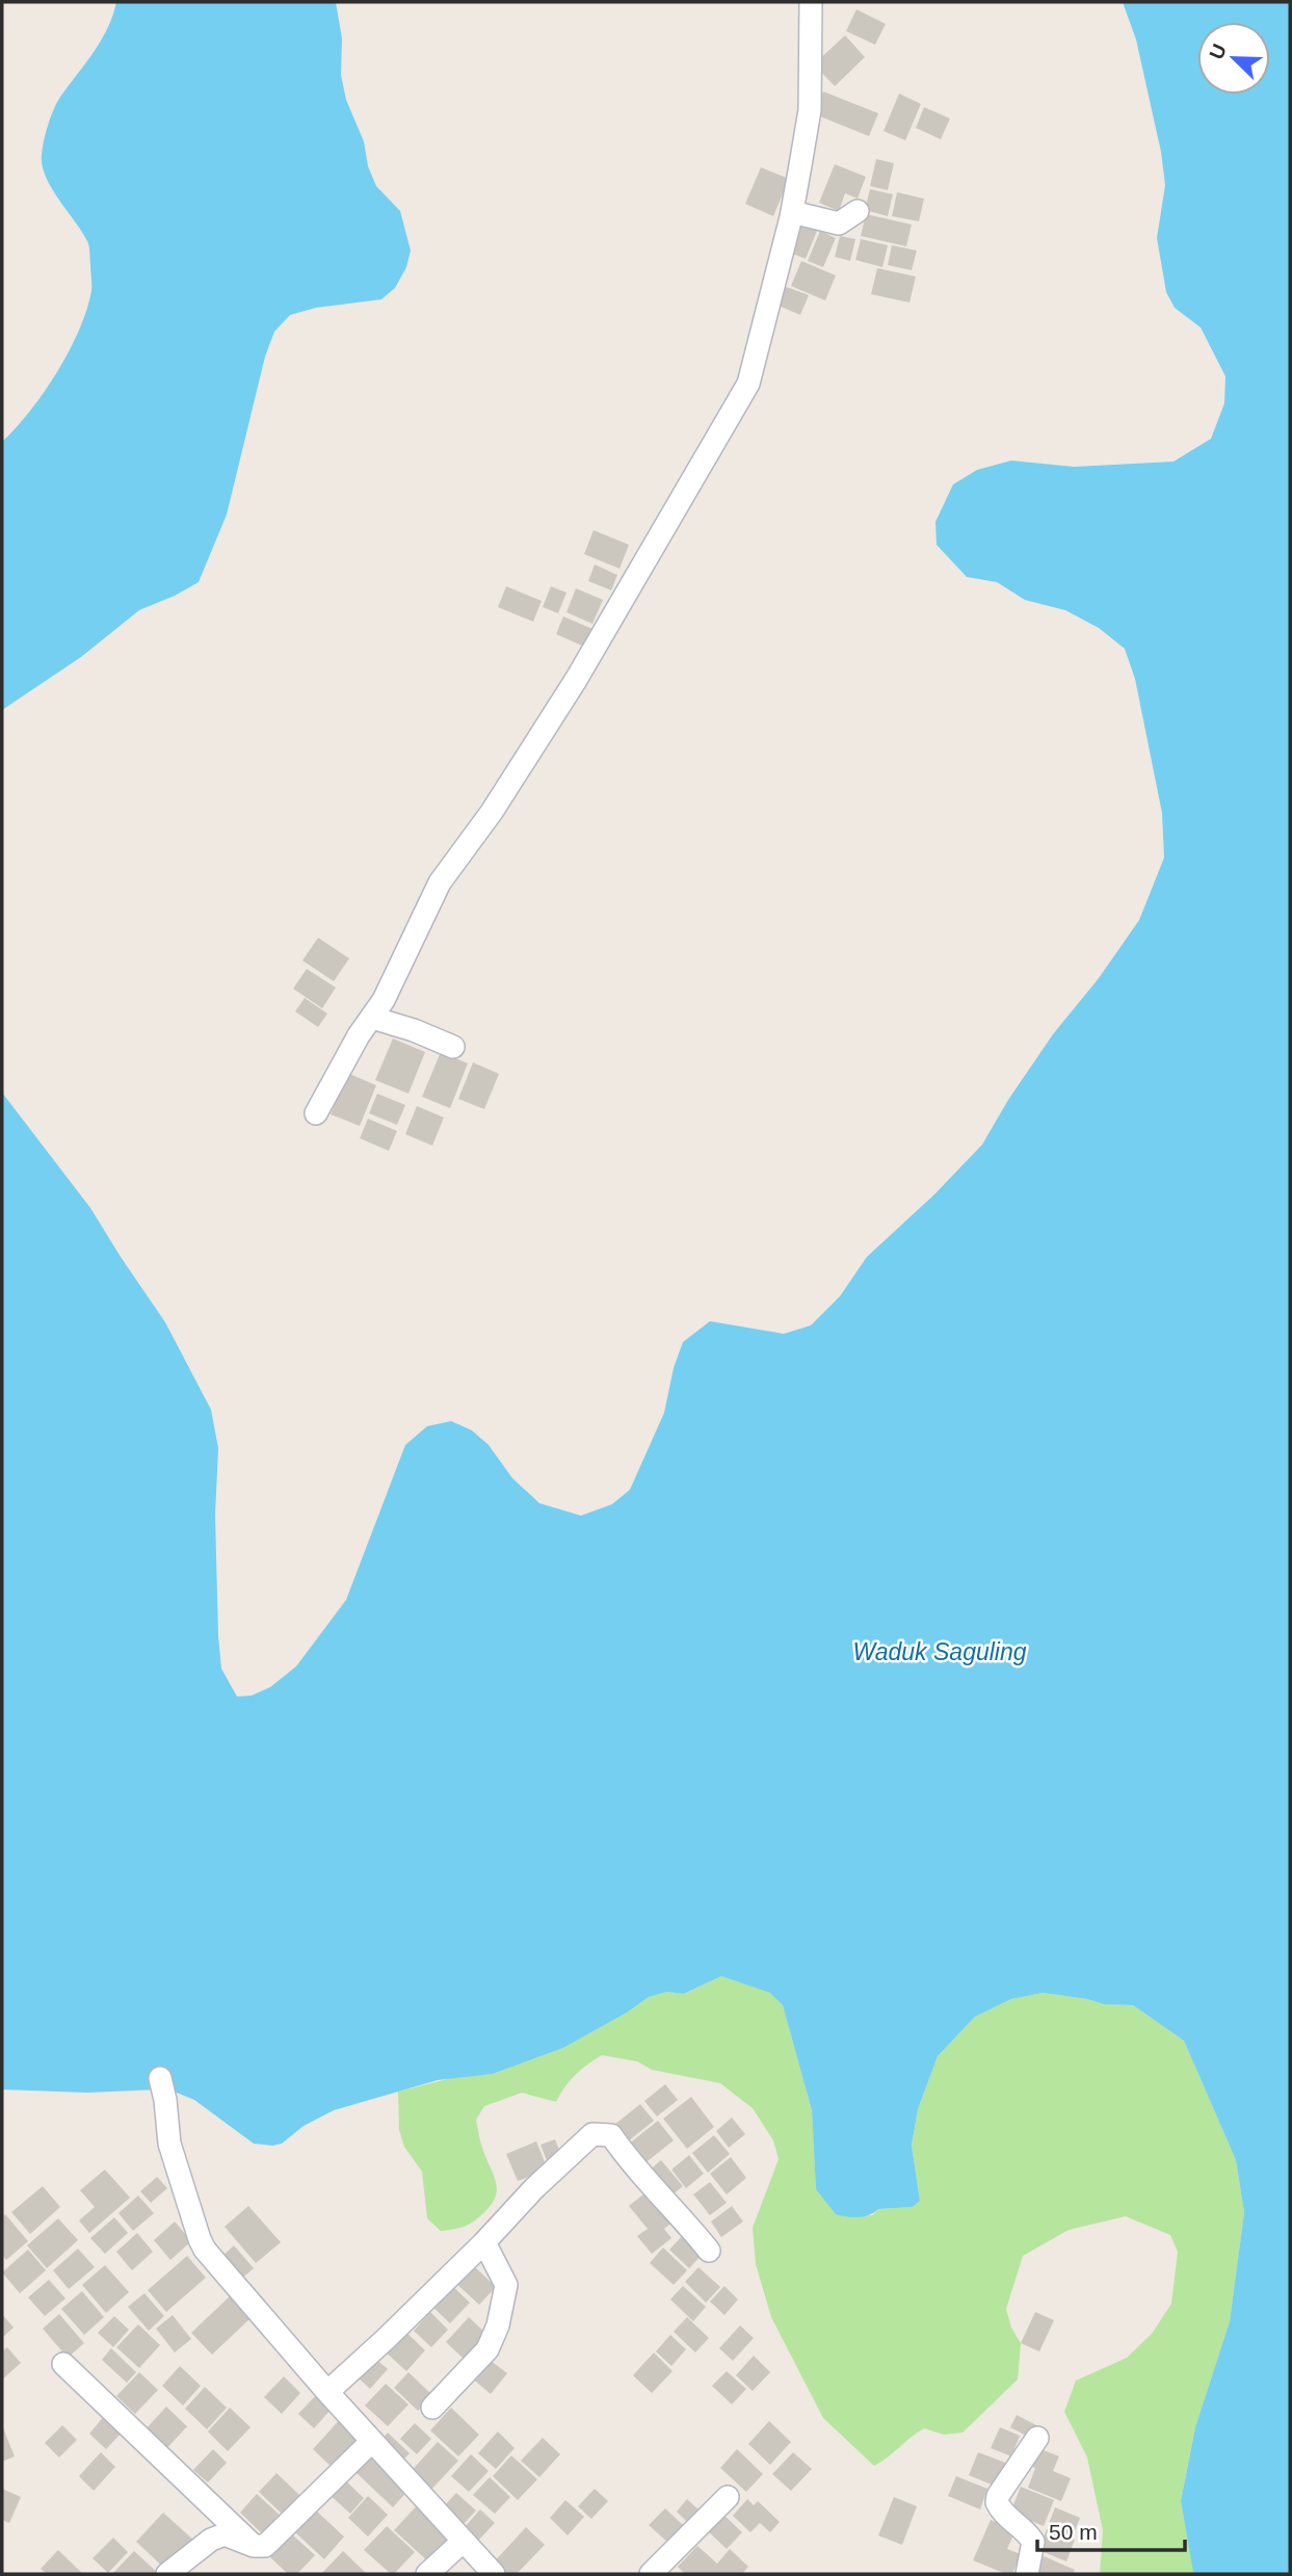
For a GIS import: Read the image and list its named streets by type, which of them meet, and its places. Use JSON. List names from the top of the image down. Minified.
{"water":["Waduk Saguling"],"scale_bar":"50 m","north":"top left"}
